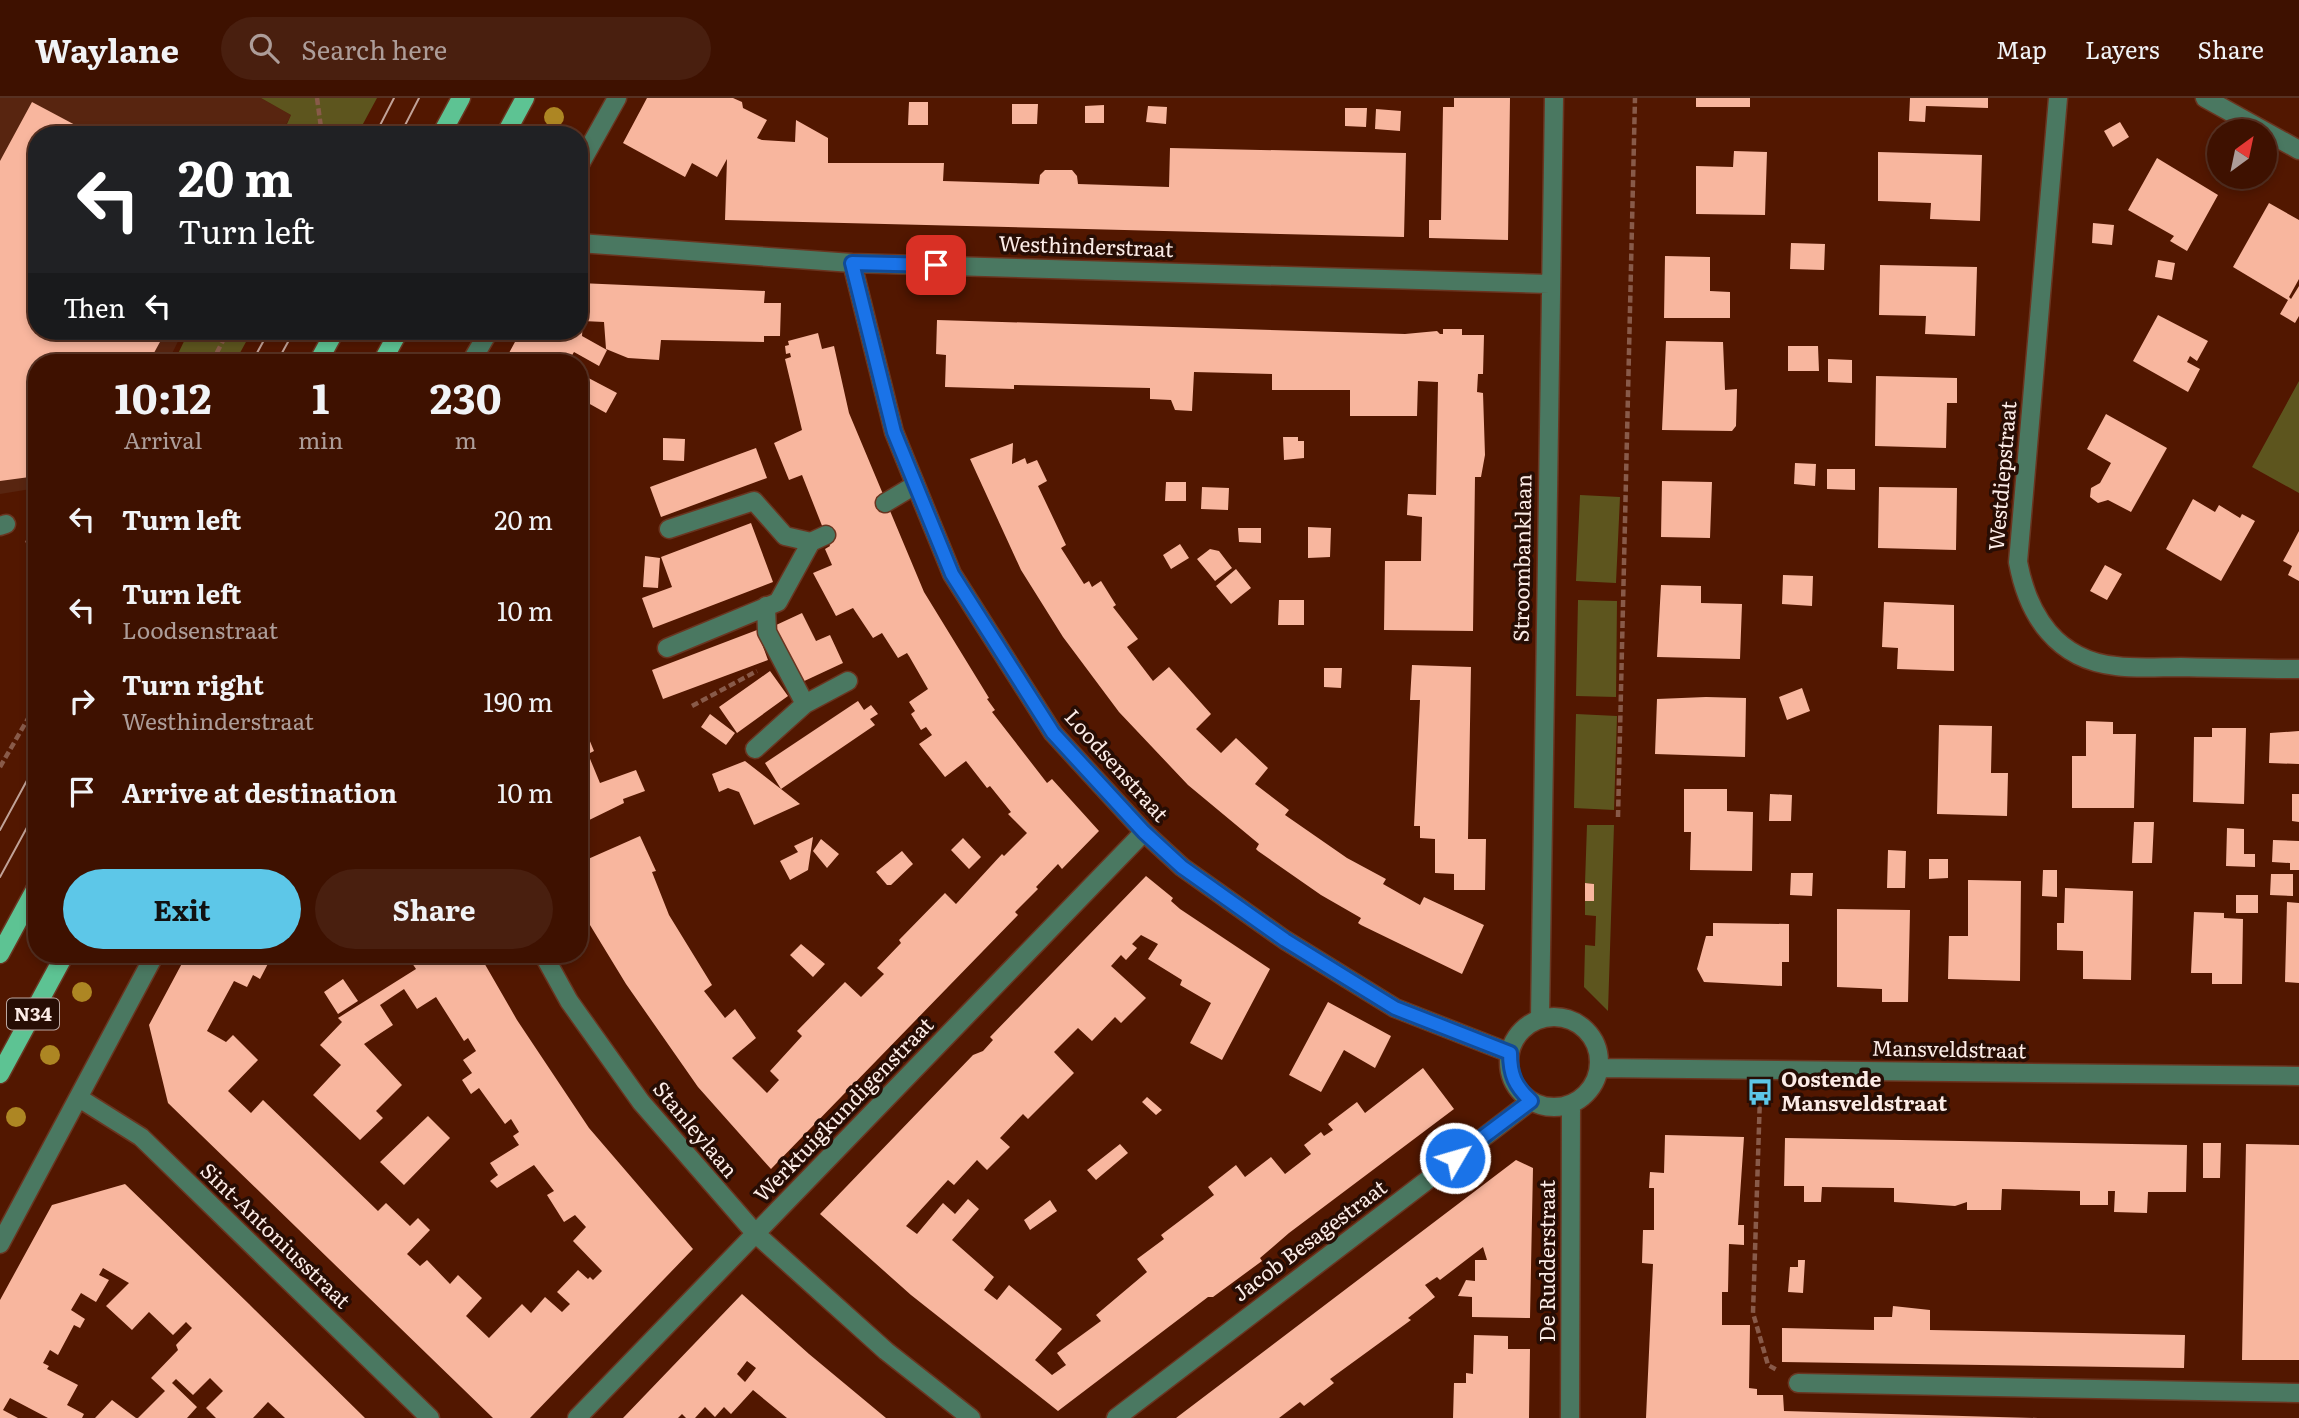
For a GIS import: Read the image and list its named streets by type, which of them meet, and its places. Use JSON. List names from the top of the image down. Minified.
{"streets":{"main road":["N34"],"street":["Westhinderstraat","Westdiepstraat","Stroombanklaan","Loodsenstraat","Mansveldstraat","Werktuigkundigenstraat","Stanleylaan","Sint-Antoniusstraat","Jacob Besagestraat","De Rudderstraat"]},"crossings":[["Westhinderstraat","Stroombanklaan"],["Westhinderstraat","Loodsenstraat"],["Stroombanklaan","Loodsenstraat"],["Stroombanklaan","Mansveldstraat"],["Stroombanklaan","Jacob Besagestraat"],["Stroombanklaan","De Rudderstraat"],["Loodsenstraat","Mansveldstraat"],["Loodsenstraat","Werktuigkundigenstraat"],["Loodsenstraat","Jacob Besagestraat"],["Loodsenstraat","De Rudderstraat"],["Mansveldstraat","Jacob Besagestraat"],["Mansveldstraat","De Rudderstraat"],["Werktuigkundigenstraat","Stanleylaan"],["Jacob Besagestraat","De Rudderstraat"]],"places":{"bus stop":["Oostende Mansveldstraat"]},"north":"top right","page":{"header":"Waylane","search":"Search here","nav":["Map","Layers","Share"],"turn":["20 m","Turn left"],"then":"Then","eta":["10:12","Arrival","1","min","230","m"],"list":[{"name":"Turn left","value":"20 m"},{"name":"Turn left","note":"Loodsenstraat","value":"10 m"},{"name":"Turn right","note":"Westhinderstraat","value":"190 m"},{"name":"Arrive at destination","value":"10 m"}],"buttons":["Exit","Share"]}}
